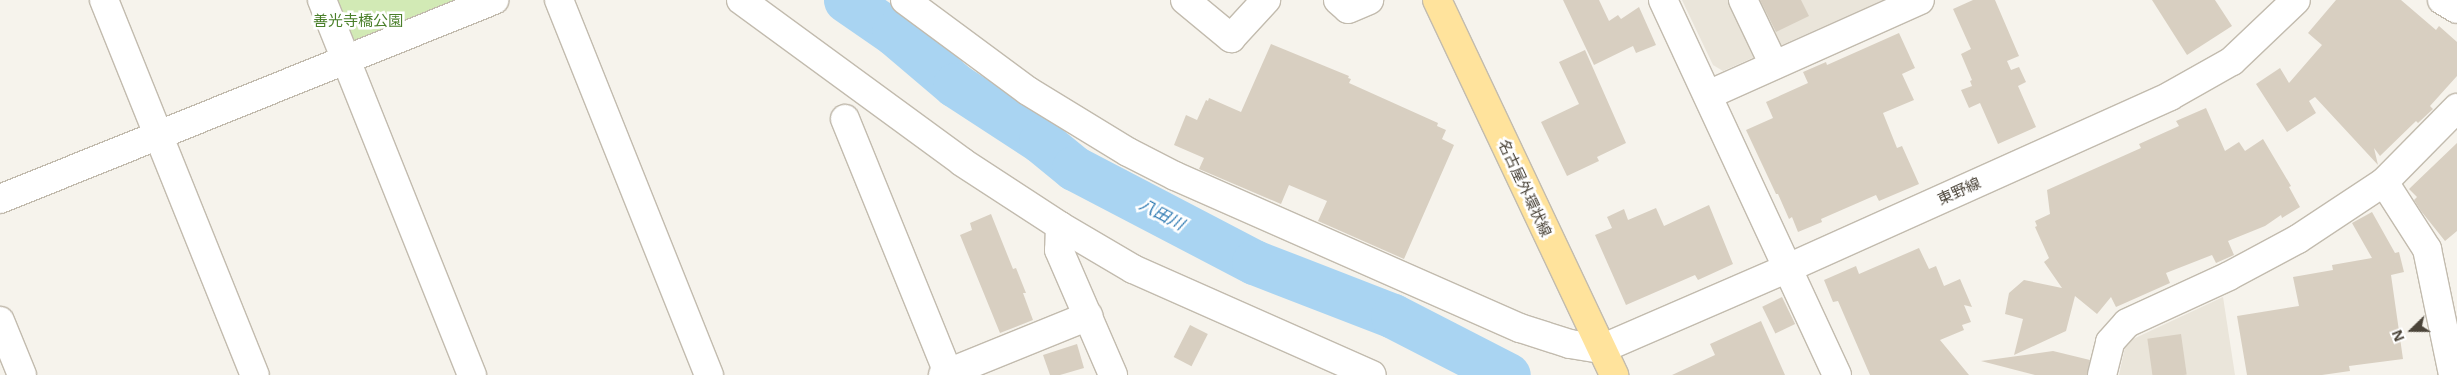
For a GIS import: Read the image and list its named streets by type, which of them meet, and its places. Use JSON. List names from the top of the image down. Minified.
{"streets":{"main road":["名古屋外環状線"],"street":["東野線"]},"crossings":[["名古屋外環状線","東野線"]],"water":["八田川"],"parks":["善光寺橋公園"],"north":"left"}
